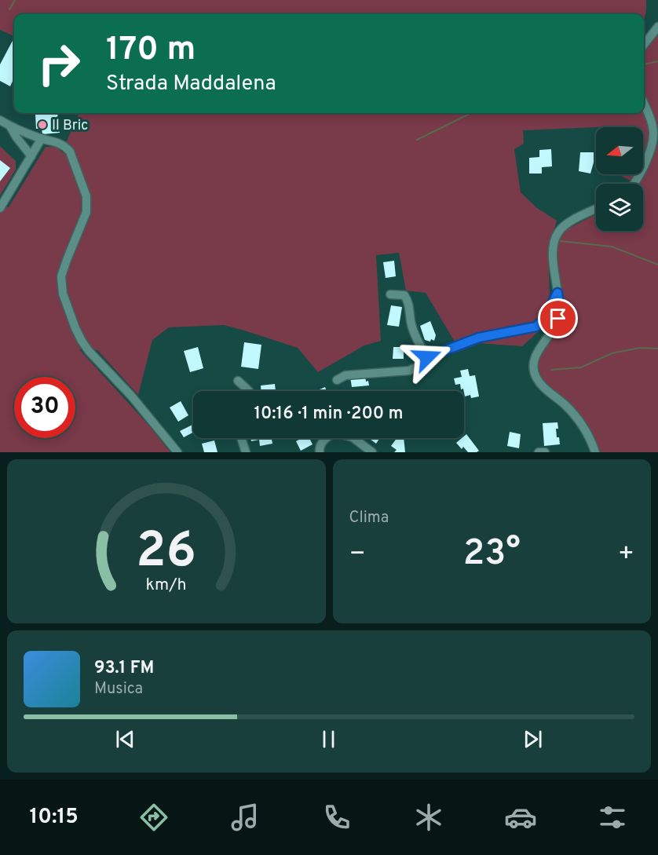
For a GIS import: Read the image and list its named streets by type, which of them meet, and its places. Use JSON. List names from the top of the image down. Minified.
{"places":["Il Bric"],"north":"left","page":{"turn":["170 m","Strada Maddalena"],"limit":"30","trip":"10:16 · 1 min · 200 m","tile":"Clima","heat":["−","23°","+"],"song":["93.1 FM","Musica"],"tabs":"10:15","gauge":["26","km/h"]}}
